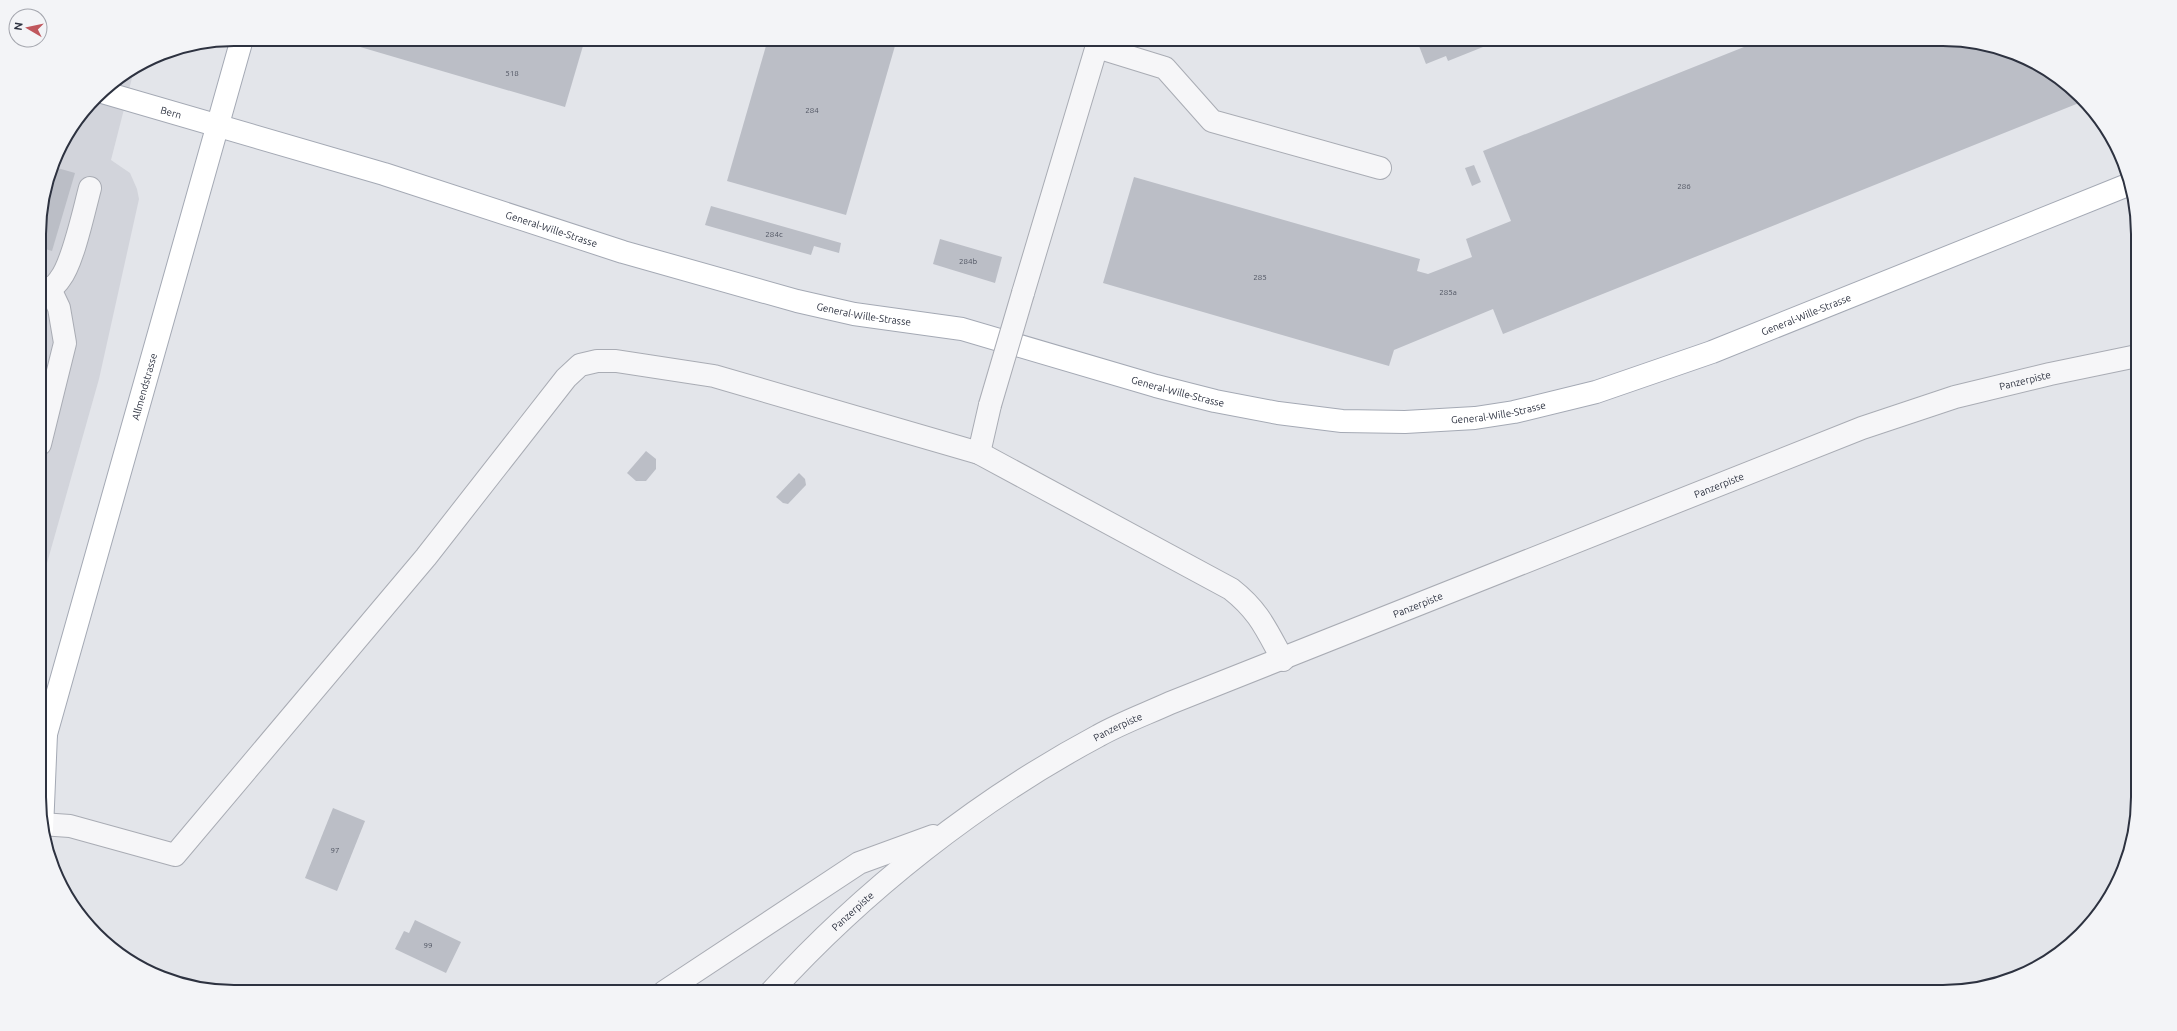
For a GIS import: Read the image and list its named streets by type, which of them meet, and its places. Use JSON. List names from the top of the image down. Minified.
{"streets":{"main road":["Bern","General-Wille-Strasse","Allmendstrasse"],"street":["Panzerpiste"]},"crossings":[["Bern","General-Wille-Strasse"],["Bern","Allmendstrasse"],["General-Wille-Strasse","Allmendstrasse"]],"house_numbers":["518","284","286","284c","284b","285","285a","97","99"],"north":"left"}
